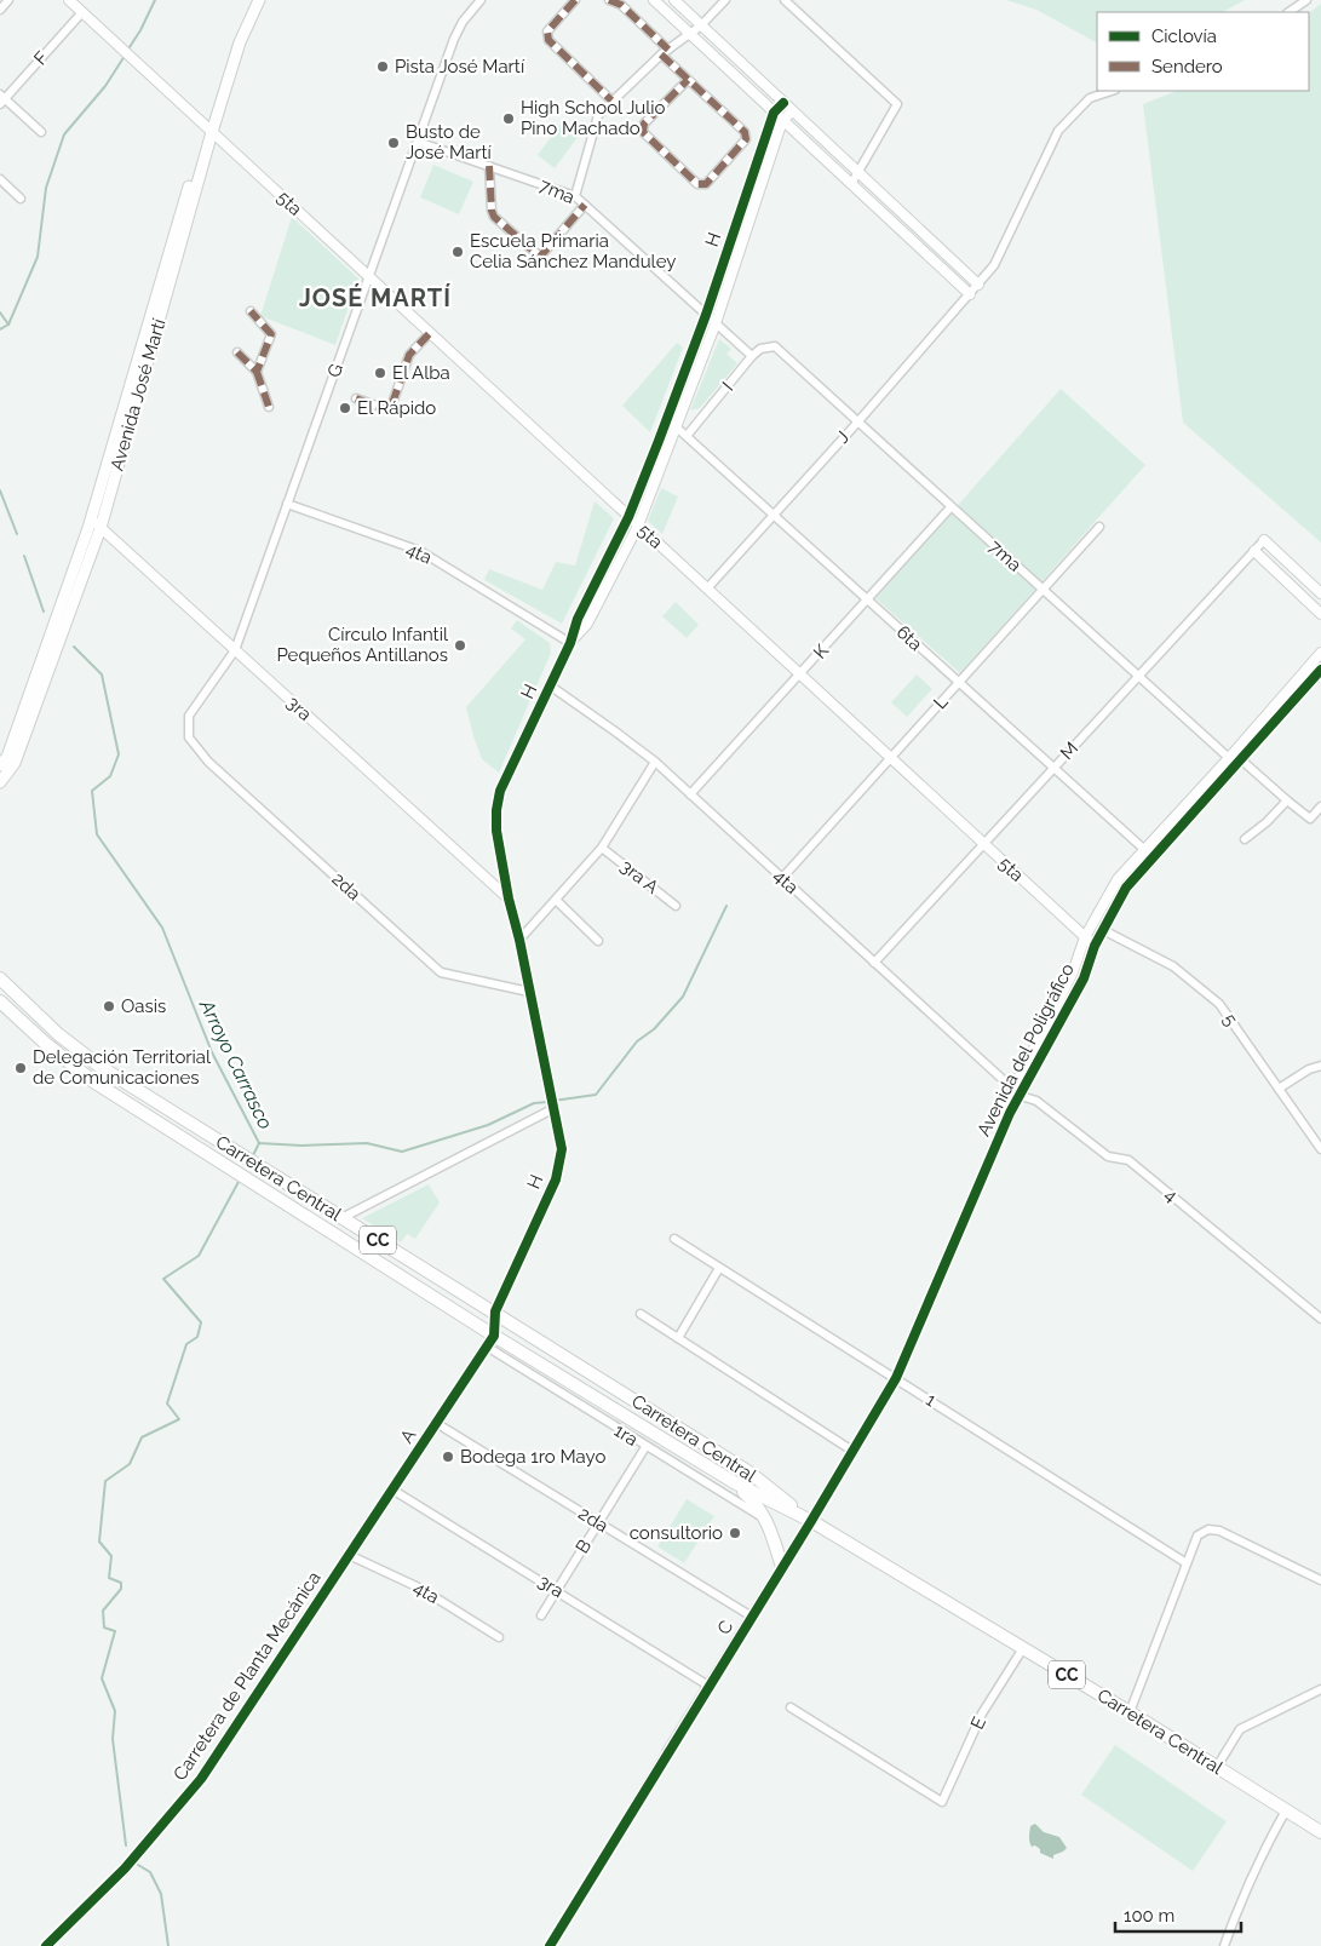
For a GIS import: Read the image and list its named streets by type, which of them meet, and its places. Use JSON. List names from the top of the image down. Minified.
{"streets":{"main road":["Avenida José Martí","Carretera Central","CC"],"street":["F","7ma","5ta","H","G","I","J","4ta","6ta","K","L","3ra","M","3ra A","2da","5","Avenida del Poligráfico","4","1","1ra","A","B","C","Carretera de Planta Mecánica","E"]},"crossings":[["7ma","H"],["7ma","G"],["7ma","I"],["7ma","J"],["7ma","K"],["7ma","L"],["7ma","M"],["7ma","Avenida del Poligráfico"],["5ta","H"],["5ta","G"],["5ta","Avenida José Martí"],["5ta","J"],["5ta","K"],["5ta","L"],["5ta","M"],["5ta","Avenida del Poligráfico"],["H","4ta"],["H","6ta"],["H","3ra"],["H","2da"],["H","Carretera Central"],["G","4ta"],["G","3ra"],["G","2da"],["I","6ta"],["Avenida José Martí","3ra"],["J","6ta"],["4ta","K"],["4ta","L"],["4ta","M"],["4ta","Avenida del Poligráfico"],["4ta","4"],["4ta","A"],["4ta","Carretera de Planta Mecánica"],["6ta","K"],["6ta","L"],["6ta","M"],["6ta","Avenida del Poligráfico"],["3ra","A"],["3ra","B"],["3ra","C"],["2da","A"],["2da","B"],["2da","C"],["5","Avenida del Poligráfico"],["Avenida del Poligráfico","Carretera Central"],["Avenida del Poligráfico","4"],["Avenida del Poligráfico","1"],["Avenida del Poligráfico","C"],["Carretera Central","A"],["Carretera Central","C"],["Carretera Central","E"],["1ra","A"],["1ra","B"],["A","Carretera de Planta Mecánica"]],"districts":["JOSÉ MARTÍ"],"water":["Arroyo Carrasco"],"places":["Pista José Martí","High School Julio Pino Machado","Busto de José Martí","Escuela Primaria Celia Sánchez Manduley","El Alba","El Rápido","Círculo Infantil Pequeños Antillanos","Oasis","Delegación Territorial de Comunicaciones","Bodega 1ro Mayo","consultorio"],"legend":["Ciclovía","Sendero"],"scale_bar":"100 m"}
